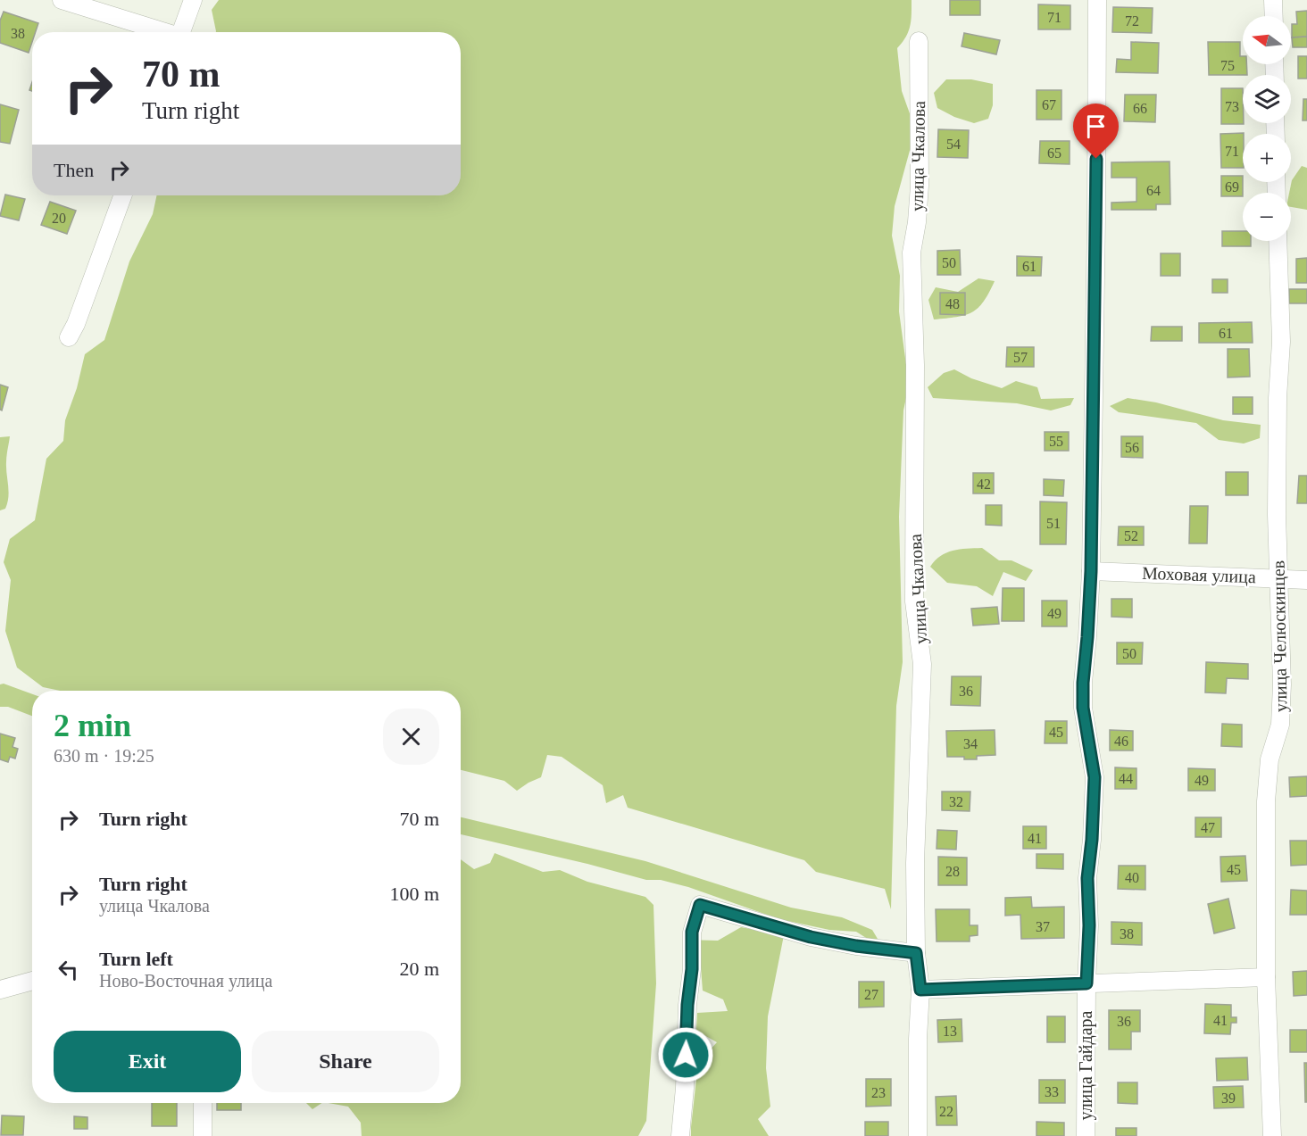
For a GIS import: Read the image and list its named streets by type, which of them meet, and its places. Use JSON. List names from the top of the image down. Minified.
{"streets":{"street":["улица Чкалова","Моховая улица","улица Челюскинцев","улица Гайдара"]},"crossings":[["Моховая улица","улица Челюскинцев"],["Моховая улица","улица Гайдара"]],"house_numbers":["71","72","38","75","67","73","66","54","71","65","69","64","20","50","61","48","61","57","55","56","42","51","52","49","50","36","45","46","34","44","49","32","47","41","45","28","40","37","38","27","41","36","13","33","23","39","22"],"north":"left","page":{"map_buttons":["+","−"],"turn":["70 m","Turn right"],"then":"Then","heading":["2 min","630 m · 19:25"],"list":[{"name":"Turn right","value":"70 m"},{"name":"Turn right","note":"улица Чкалова","value":"100 m"},{"name":"Turn left","note":"Ново-Восточная улица","value":"20 m"}],"buttons":["Exit","Share"]}}
